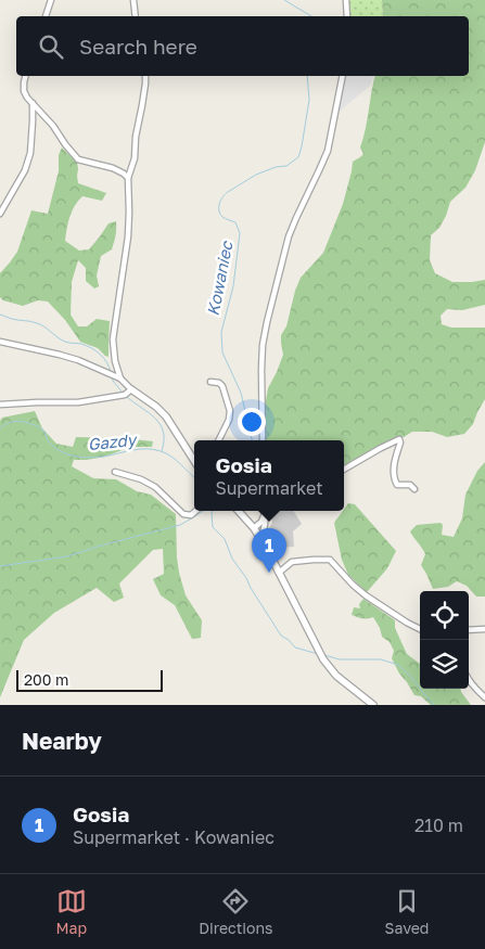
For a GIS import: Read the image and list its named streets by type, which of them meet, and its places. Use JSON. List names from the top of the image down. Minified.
{"water":["Kowaniec","Gazdy"],"scale_bar":"200 m","page":{"search":"Search here","popup":["Gosia","Supermarket"],"pins":"1","scale":"200 m","heading":"Nearby","list":[{"mark":"1","name":"Gosia","note":"Supermarket · Kowaniec","value":"210 m"}],"nav":["Map","Directions","Saved"]}}
